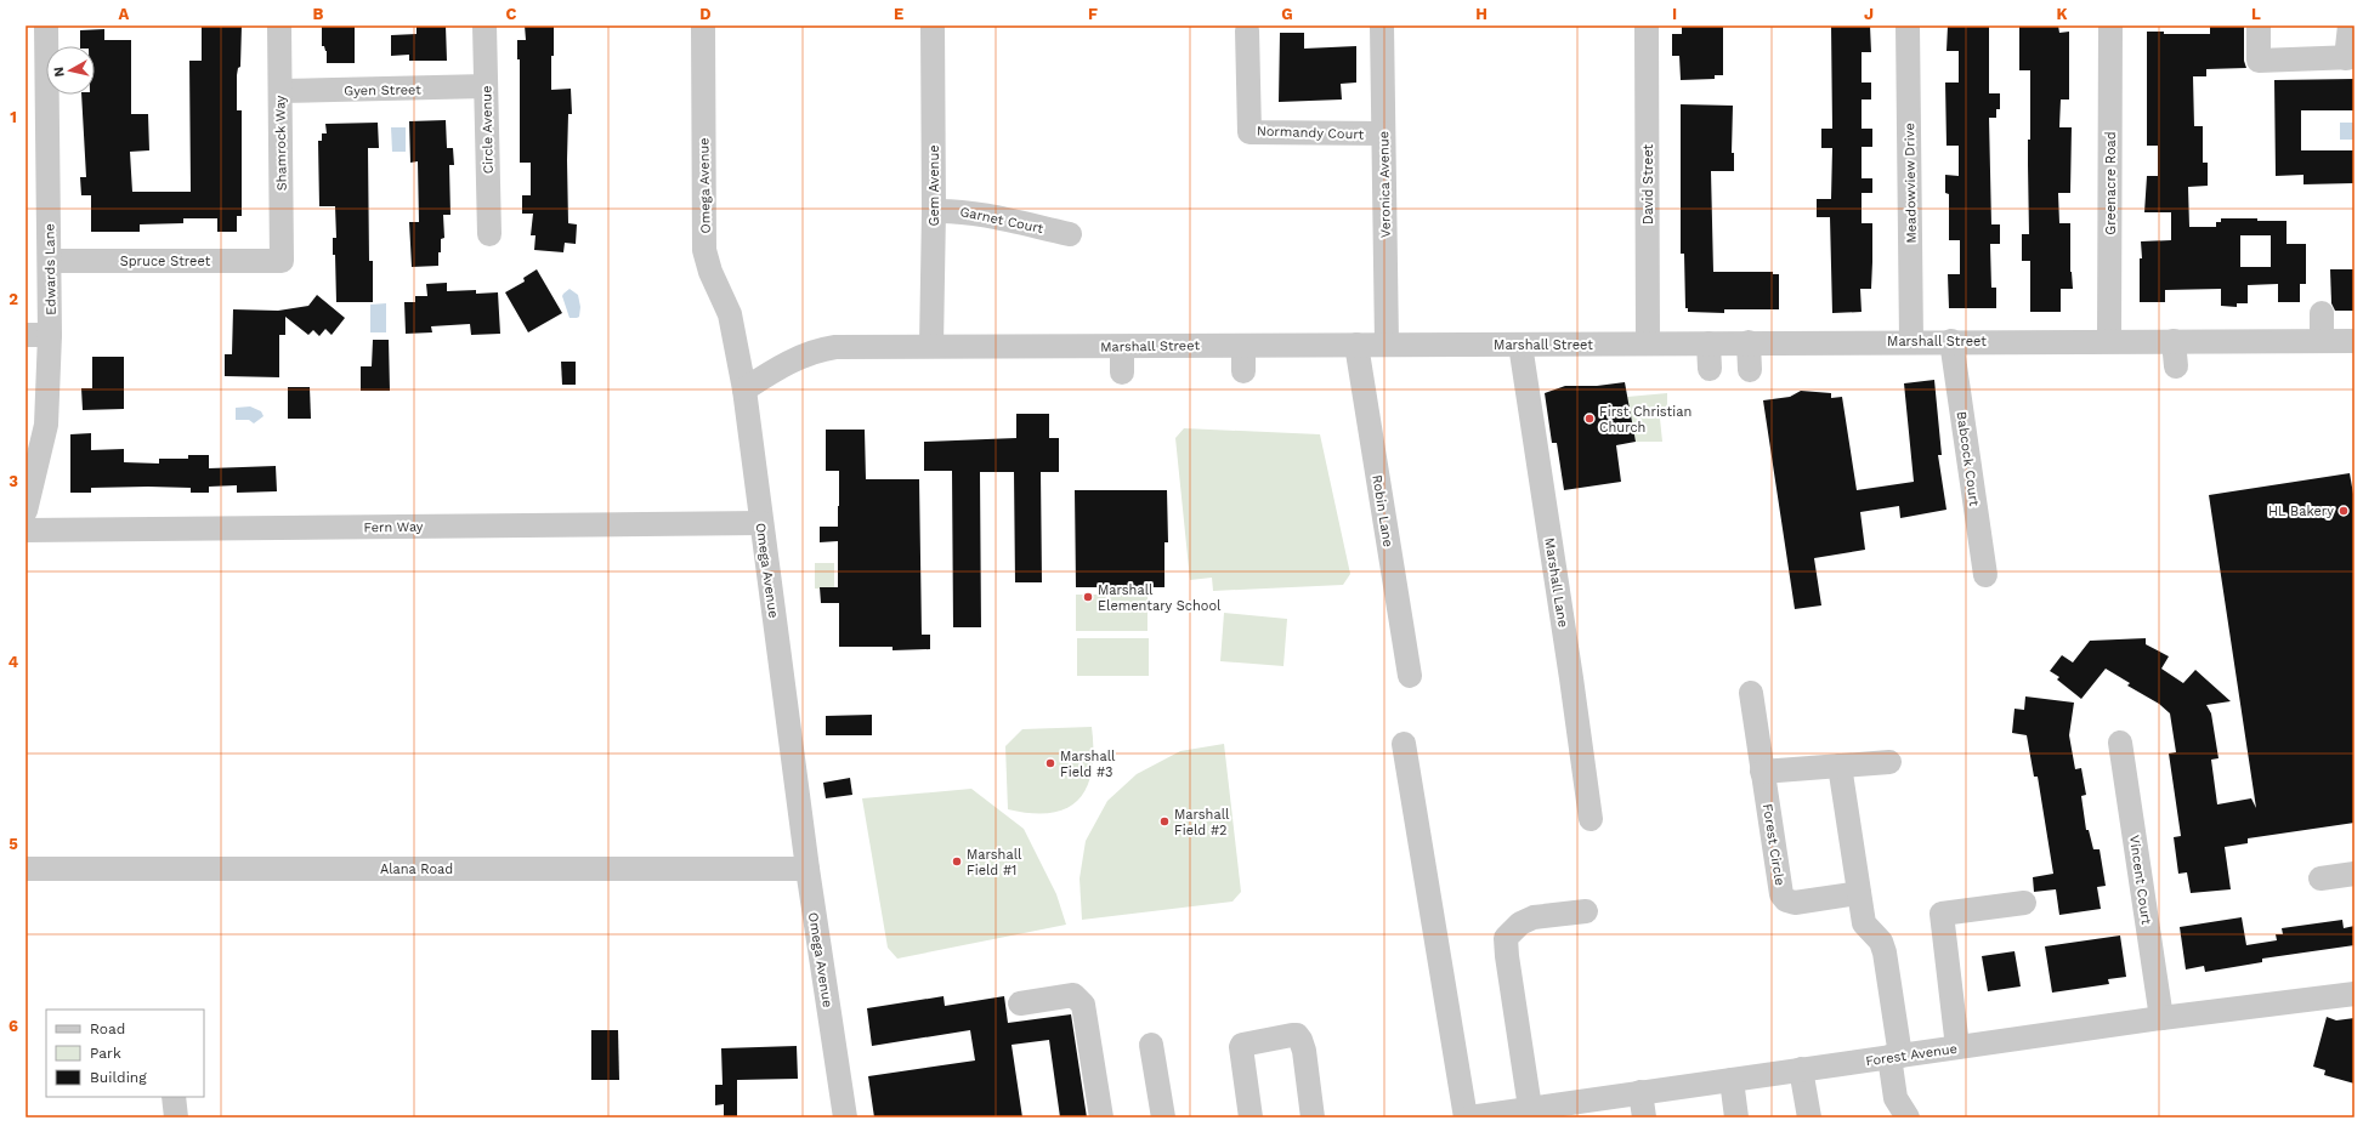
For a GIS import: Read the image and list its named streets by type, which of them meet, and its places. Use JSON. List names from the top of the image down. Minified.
{"streets":{"street":["Gyen Street","Circle Avenue","Normandy Court","Shamrock Way","Meadowview Drive","Greenacre Road","Veronica Avenue","David Street","Omega Avenue","Gem Avenue","Garnet Court","Spruce Street","Edwards Lane","Marshall Street","Babcock Court","Robin Lane","Fern Way","Marshall Lane","Forest Circle","Alana Road","Vincent Court","Forest Avenue"]},"crossings":[["Gyen Street","Circle Avenue"],["Gyen Street","Shamrock Way"],["Normandy Court","Veronica Avenue"],["Shamrock Way","Spruce Street"],["Meadowview Drive","Marshall Street"],["Greenacre Road","Marshall Street"],["Veronica Avenue","Marshall Street"],["David Street","Marshall Street"],["Omega Avenue","Marshall Street"],["Omega Avenue","Fern Way"],["Omega Avenue","Alana Road"],["Gem Avenue","Garnet Court"],["Gem Avenue","Marshall Street"],["Spruce Street","Edwards Lane"],["Marshall Street","Babcock Court"],["Marshall Street","Robin Lane"],["Marshall Street","Marshall Lane"],["Vincent Court","Forest Avenue"]],"places":["First Christian Church","HL Bakery","Marshall Elementary School","Marshall Field #3","Marshall Field #2","Marshall Field #1"],"legend":["Road","Park","Building"],"north":"left","grid":{"columns":["A","B","C","D","E","F","G","H","I","J","K","L"],"rows":["1","2","3","4","5","6"]}}
